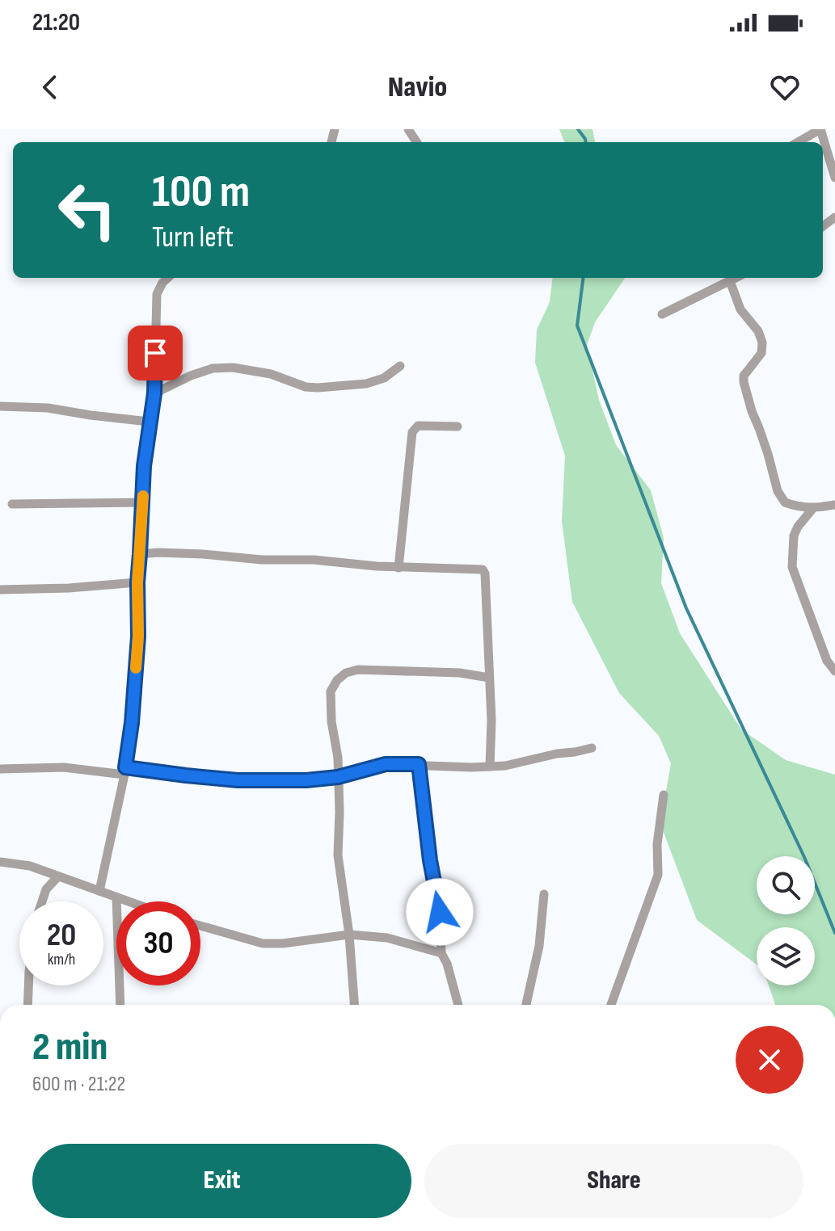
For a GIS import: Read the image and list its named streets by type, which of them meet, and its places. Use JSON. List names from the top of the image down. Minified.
{"page":{"status":"21:20","header":"Navio","turn":["100 m","Turn left"],"speed":"20 km/h","limit":"30","heading":["2 min","600 m · 21:22"],"buttons":["Exit","Share"]}}
